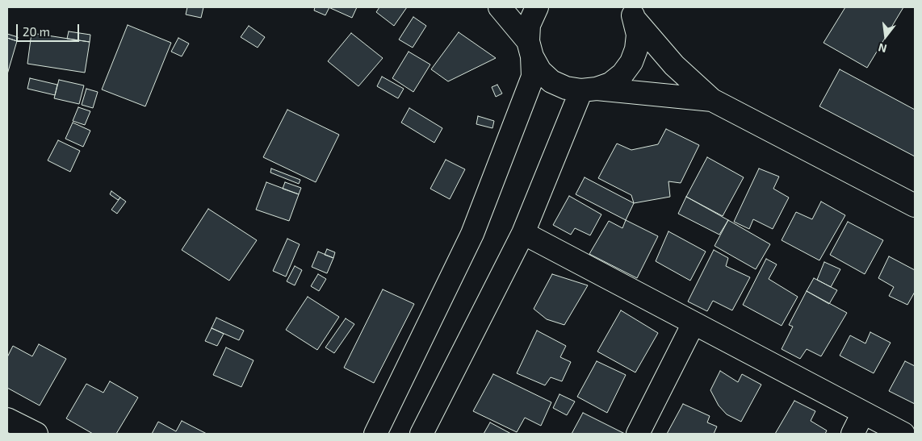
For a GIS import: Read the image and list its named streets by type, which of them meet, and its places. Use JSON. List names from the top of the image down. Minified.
{"scale_bar":"20 m","north":"bottom"}
